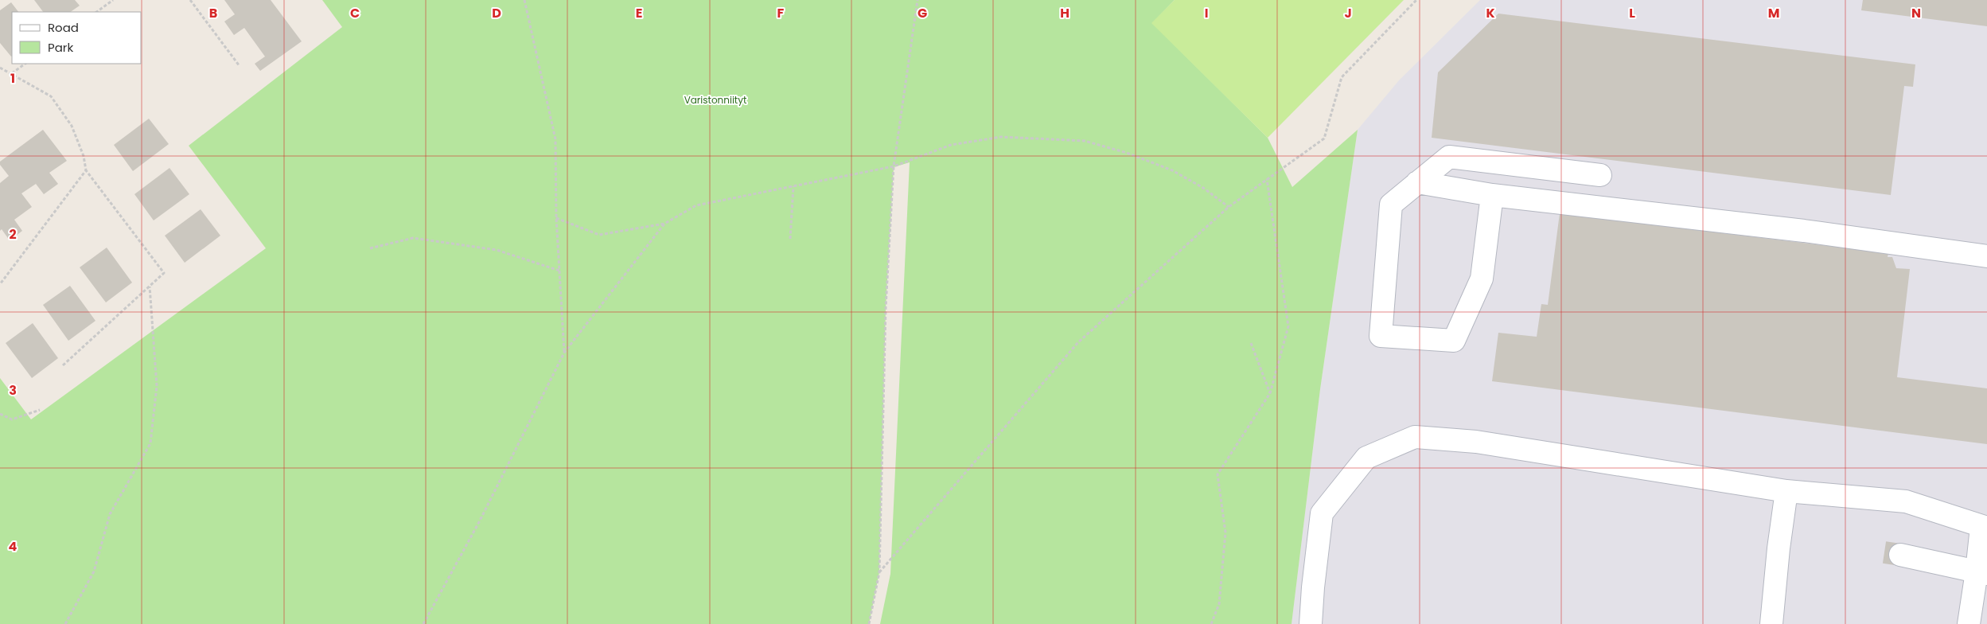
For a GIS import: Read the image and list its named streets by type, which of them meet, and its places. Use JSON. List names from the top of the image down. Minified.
{"parks":["Varistonniityt"],"legend":["Road","Park"],"grid":{"columns":["B","C","D","E","F","G","H","I","J","K","L","M","N"],"rows":["1","2","3","4"]}}
